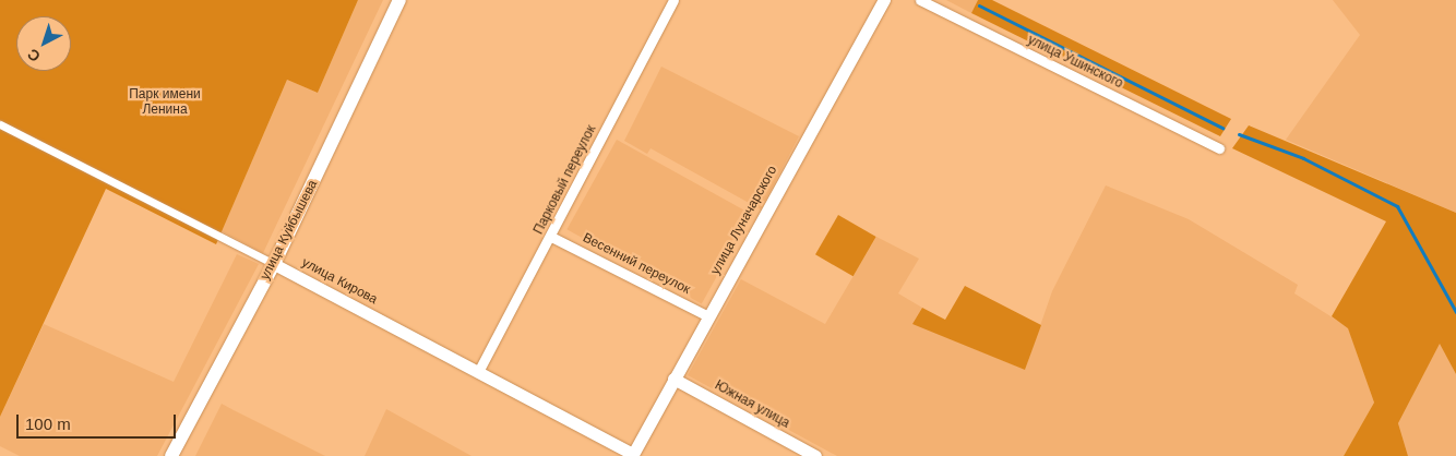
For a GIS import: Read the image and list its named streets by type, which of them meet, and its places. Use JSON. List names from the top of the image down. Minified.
{"streets":{"main road":["улица Куйбышева"],"street":["улица Ушинского","Парковый переулок","улица Луначарского","Весенний переулок","улица Кирова","Южная улица"]},"crossings":[["Парковый переулок","Весенний переулок"],["Парковый переулок","улица Кирова"],["улица Луначарского","Весенний переулок"],["улица Луначарского","улица Кирова"],["улица Луначарского","Южная улица"],["улица Куйбышева","улица Кирова"]],"parks":["Парк имени Ленина"],"scale_bar":"100 m","north":"bottom left"}
